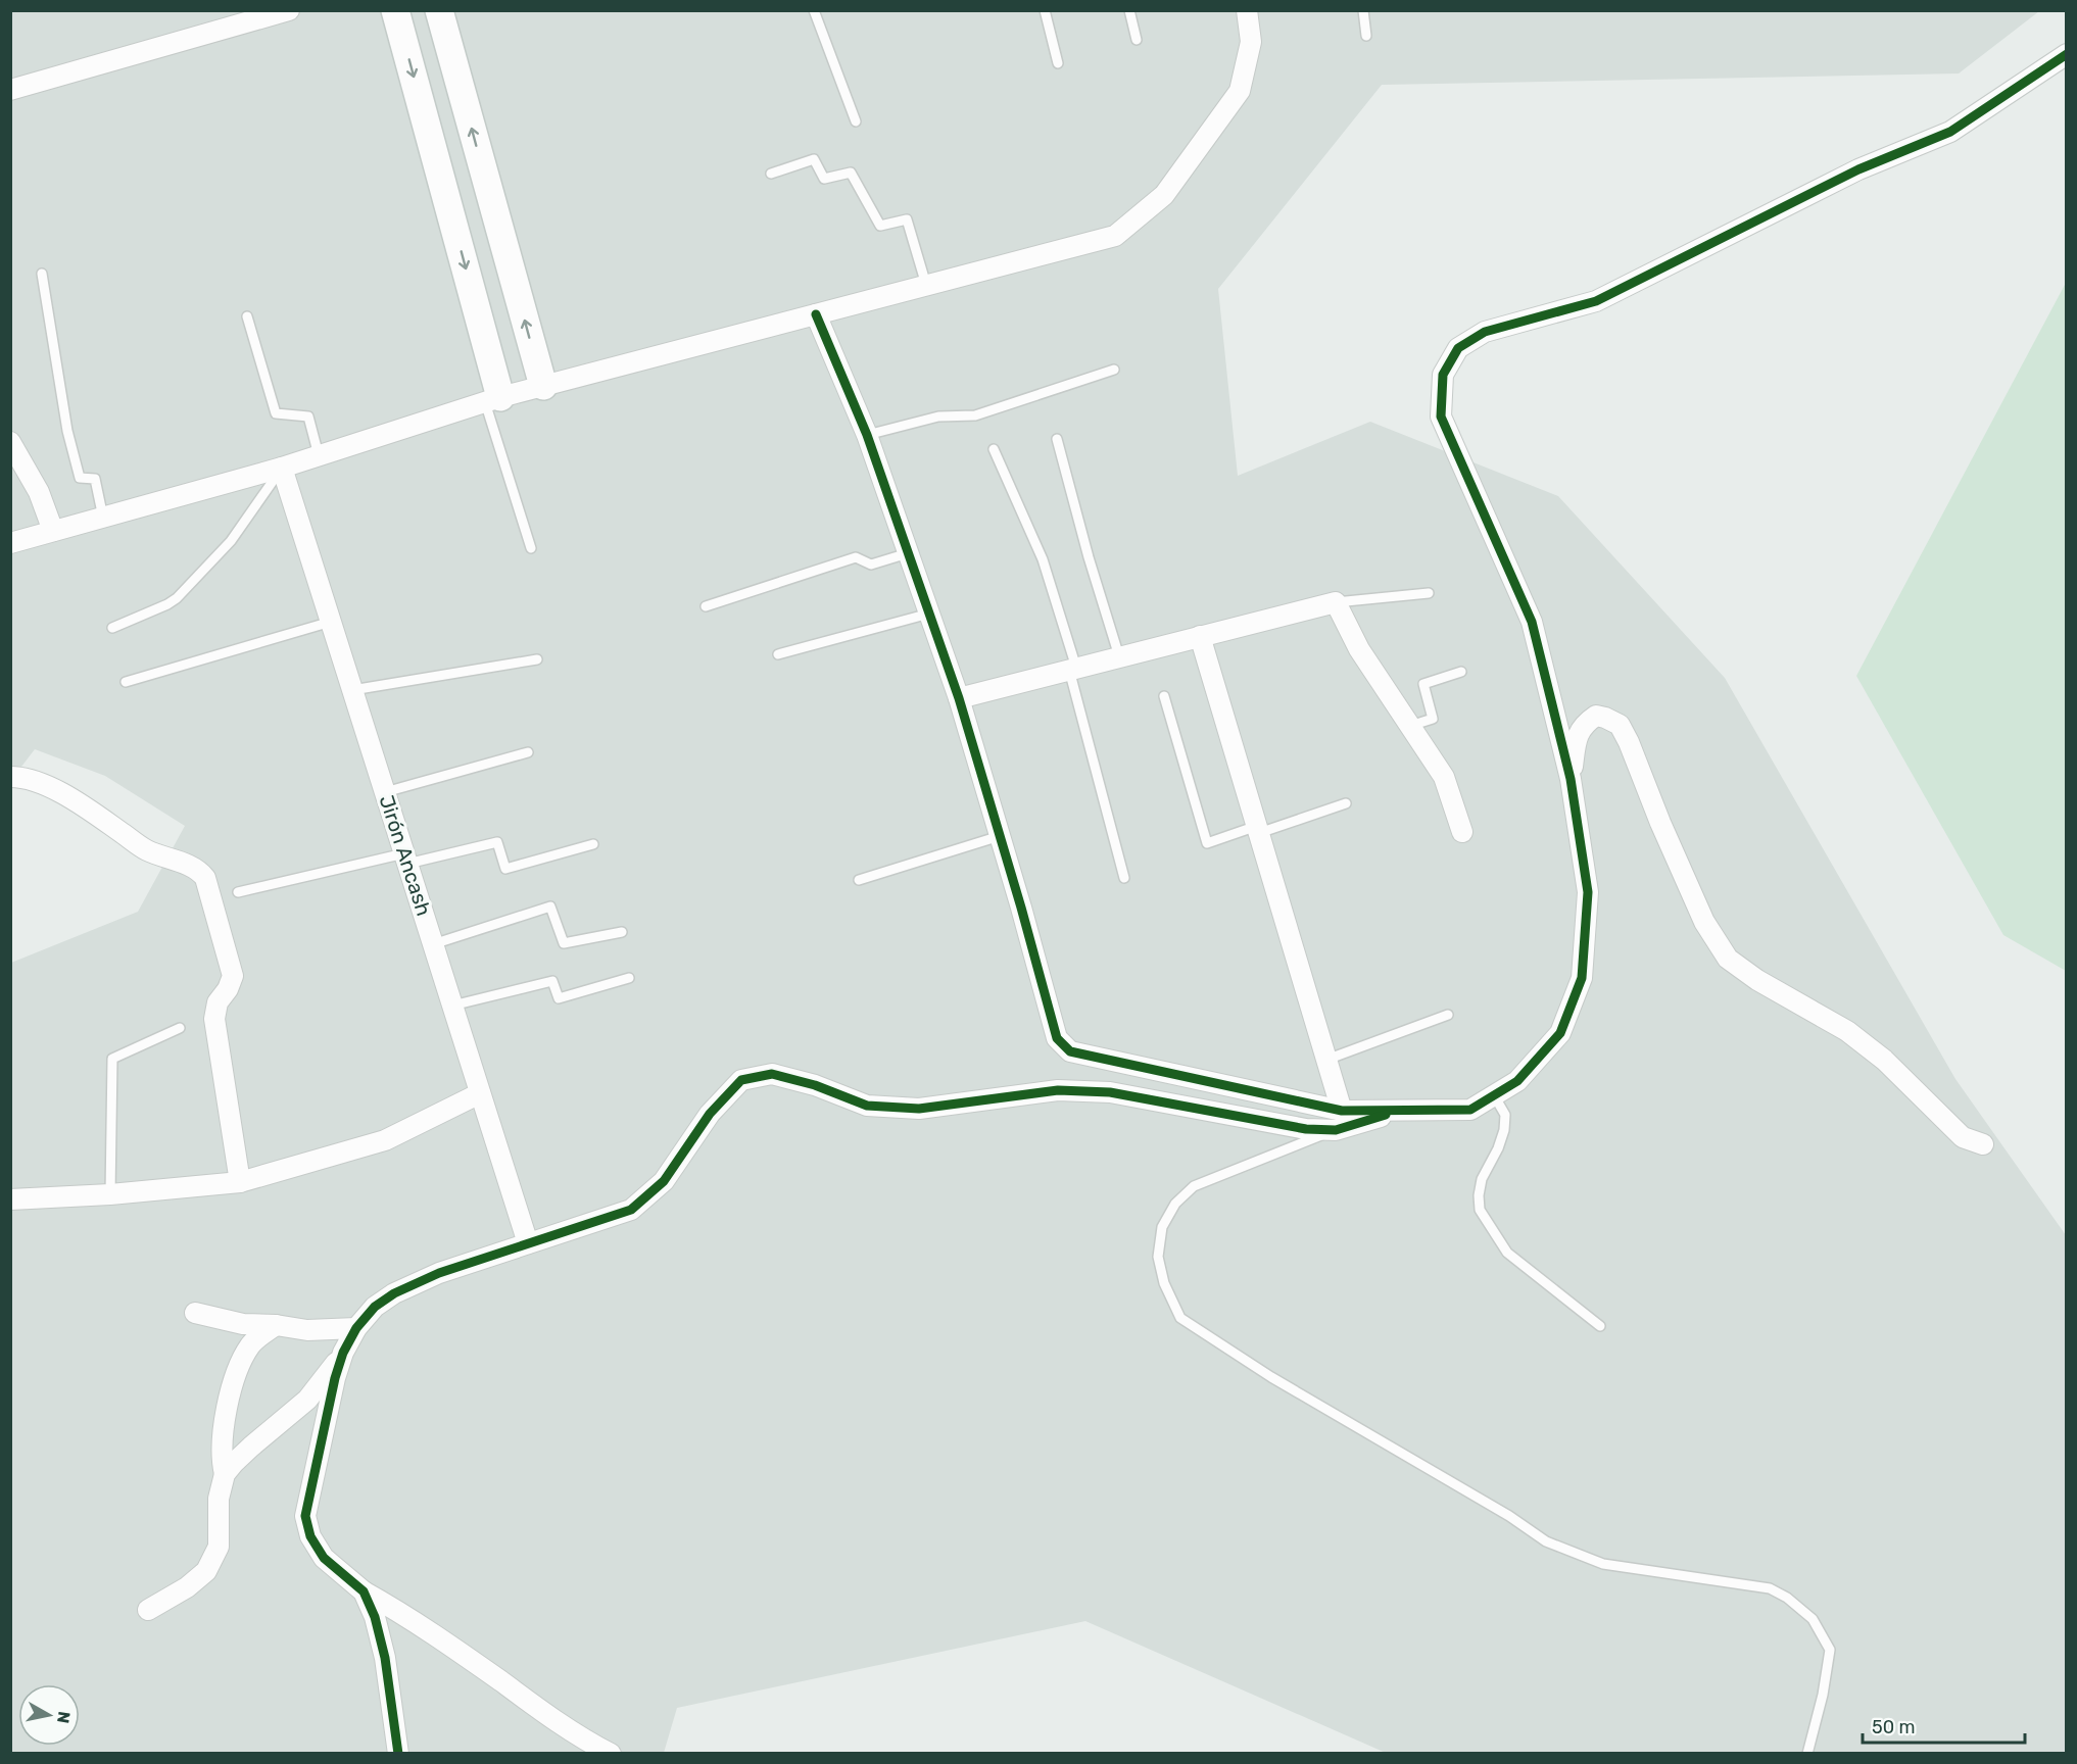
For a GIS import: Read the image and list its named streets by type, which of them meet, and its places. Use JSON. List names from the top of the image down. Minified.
{"streets":{"street":["Jirón Ancash"]},"scale_bar":"50 m","north":"right"}
